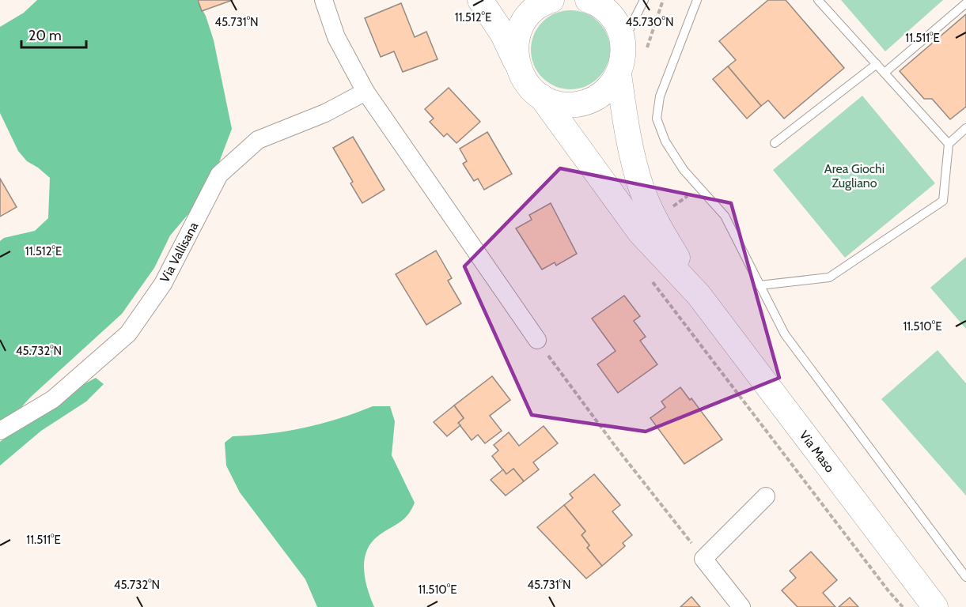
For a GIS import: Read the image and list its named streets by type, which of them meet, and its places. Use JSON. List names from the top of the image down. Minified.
{"streets":{"main road":["Via Maso"],"street":["Via Vallisana"]},"parks":["Area Giochi Zugliano"],"scale_bar":"20 m","coordinates":["11.512°E","45.731°N","45.730°N","11.511°E","11.510°E","45.732°N"]}
